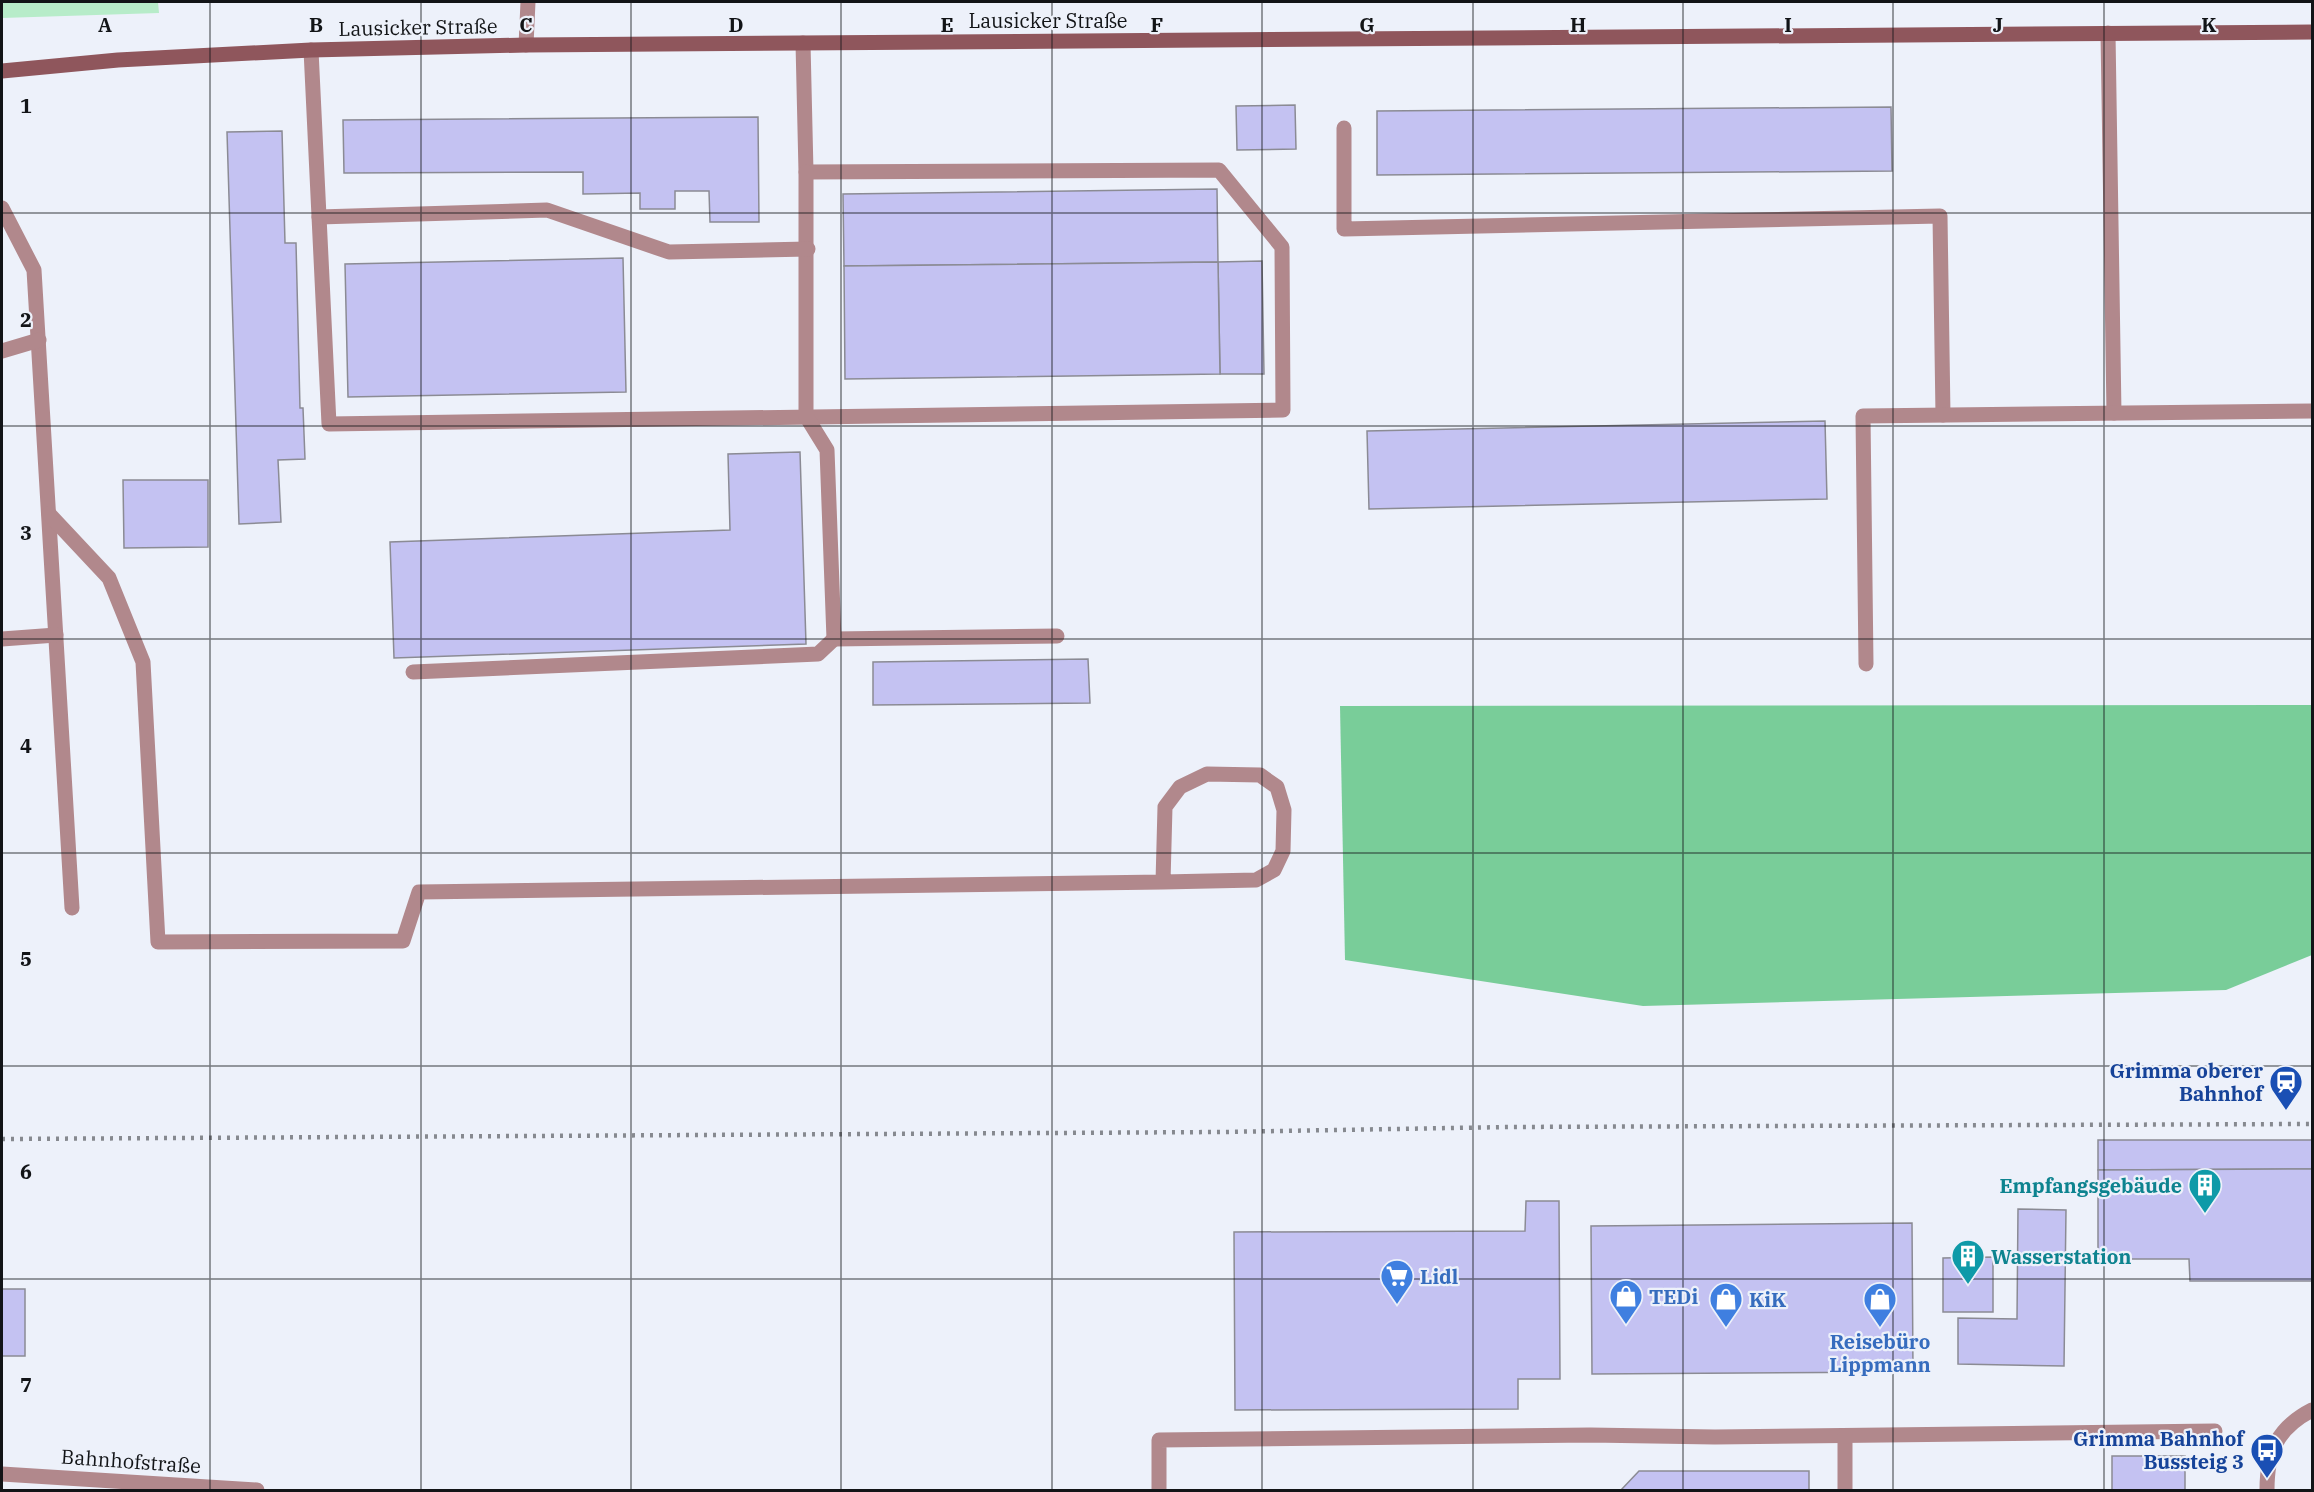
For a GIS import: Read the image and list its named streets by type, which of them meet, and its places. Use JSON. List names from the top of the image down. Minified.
{"streets":{"main road":["Lausicker Straße"],"street":["Bahnhofstraße"]},"places":{"station":["Grimma oberer Bahnhof"],"building":["Empfangsgebäude","Wasserstation"],"supermarket":["Lidl"],"shop":["TEDi","KiK","Reisebüro Lippmann"],"bus stop":["Grimma Bahnhof Bussteig 3"]},"grid":{"columns":["A","B","C","D","E","F","G","H","I","J","K"],"rows":["1","2","3","4","5","6","7"]}}
